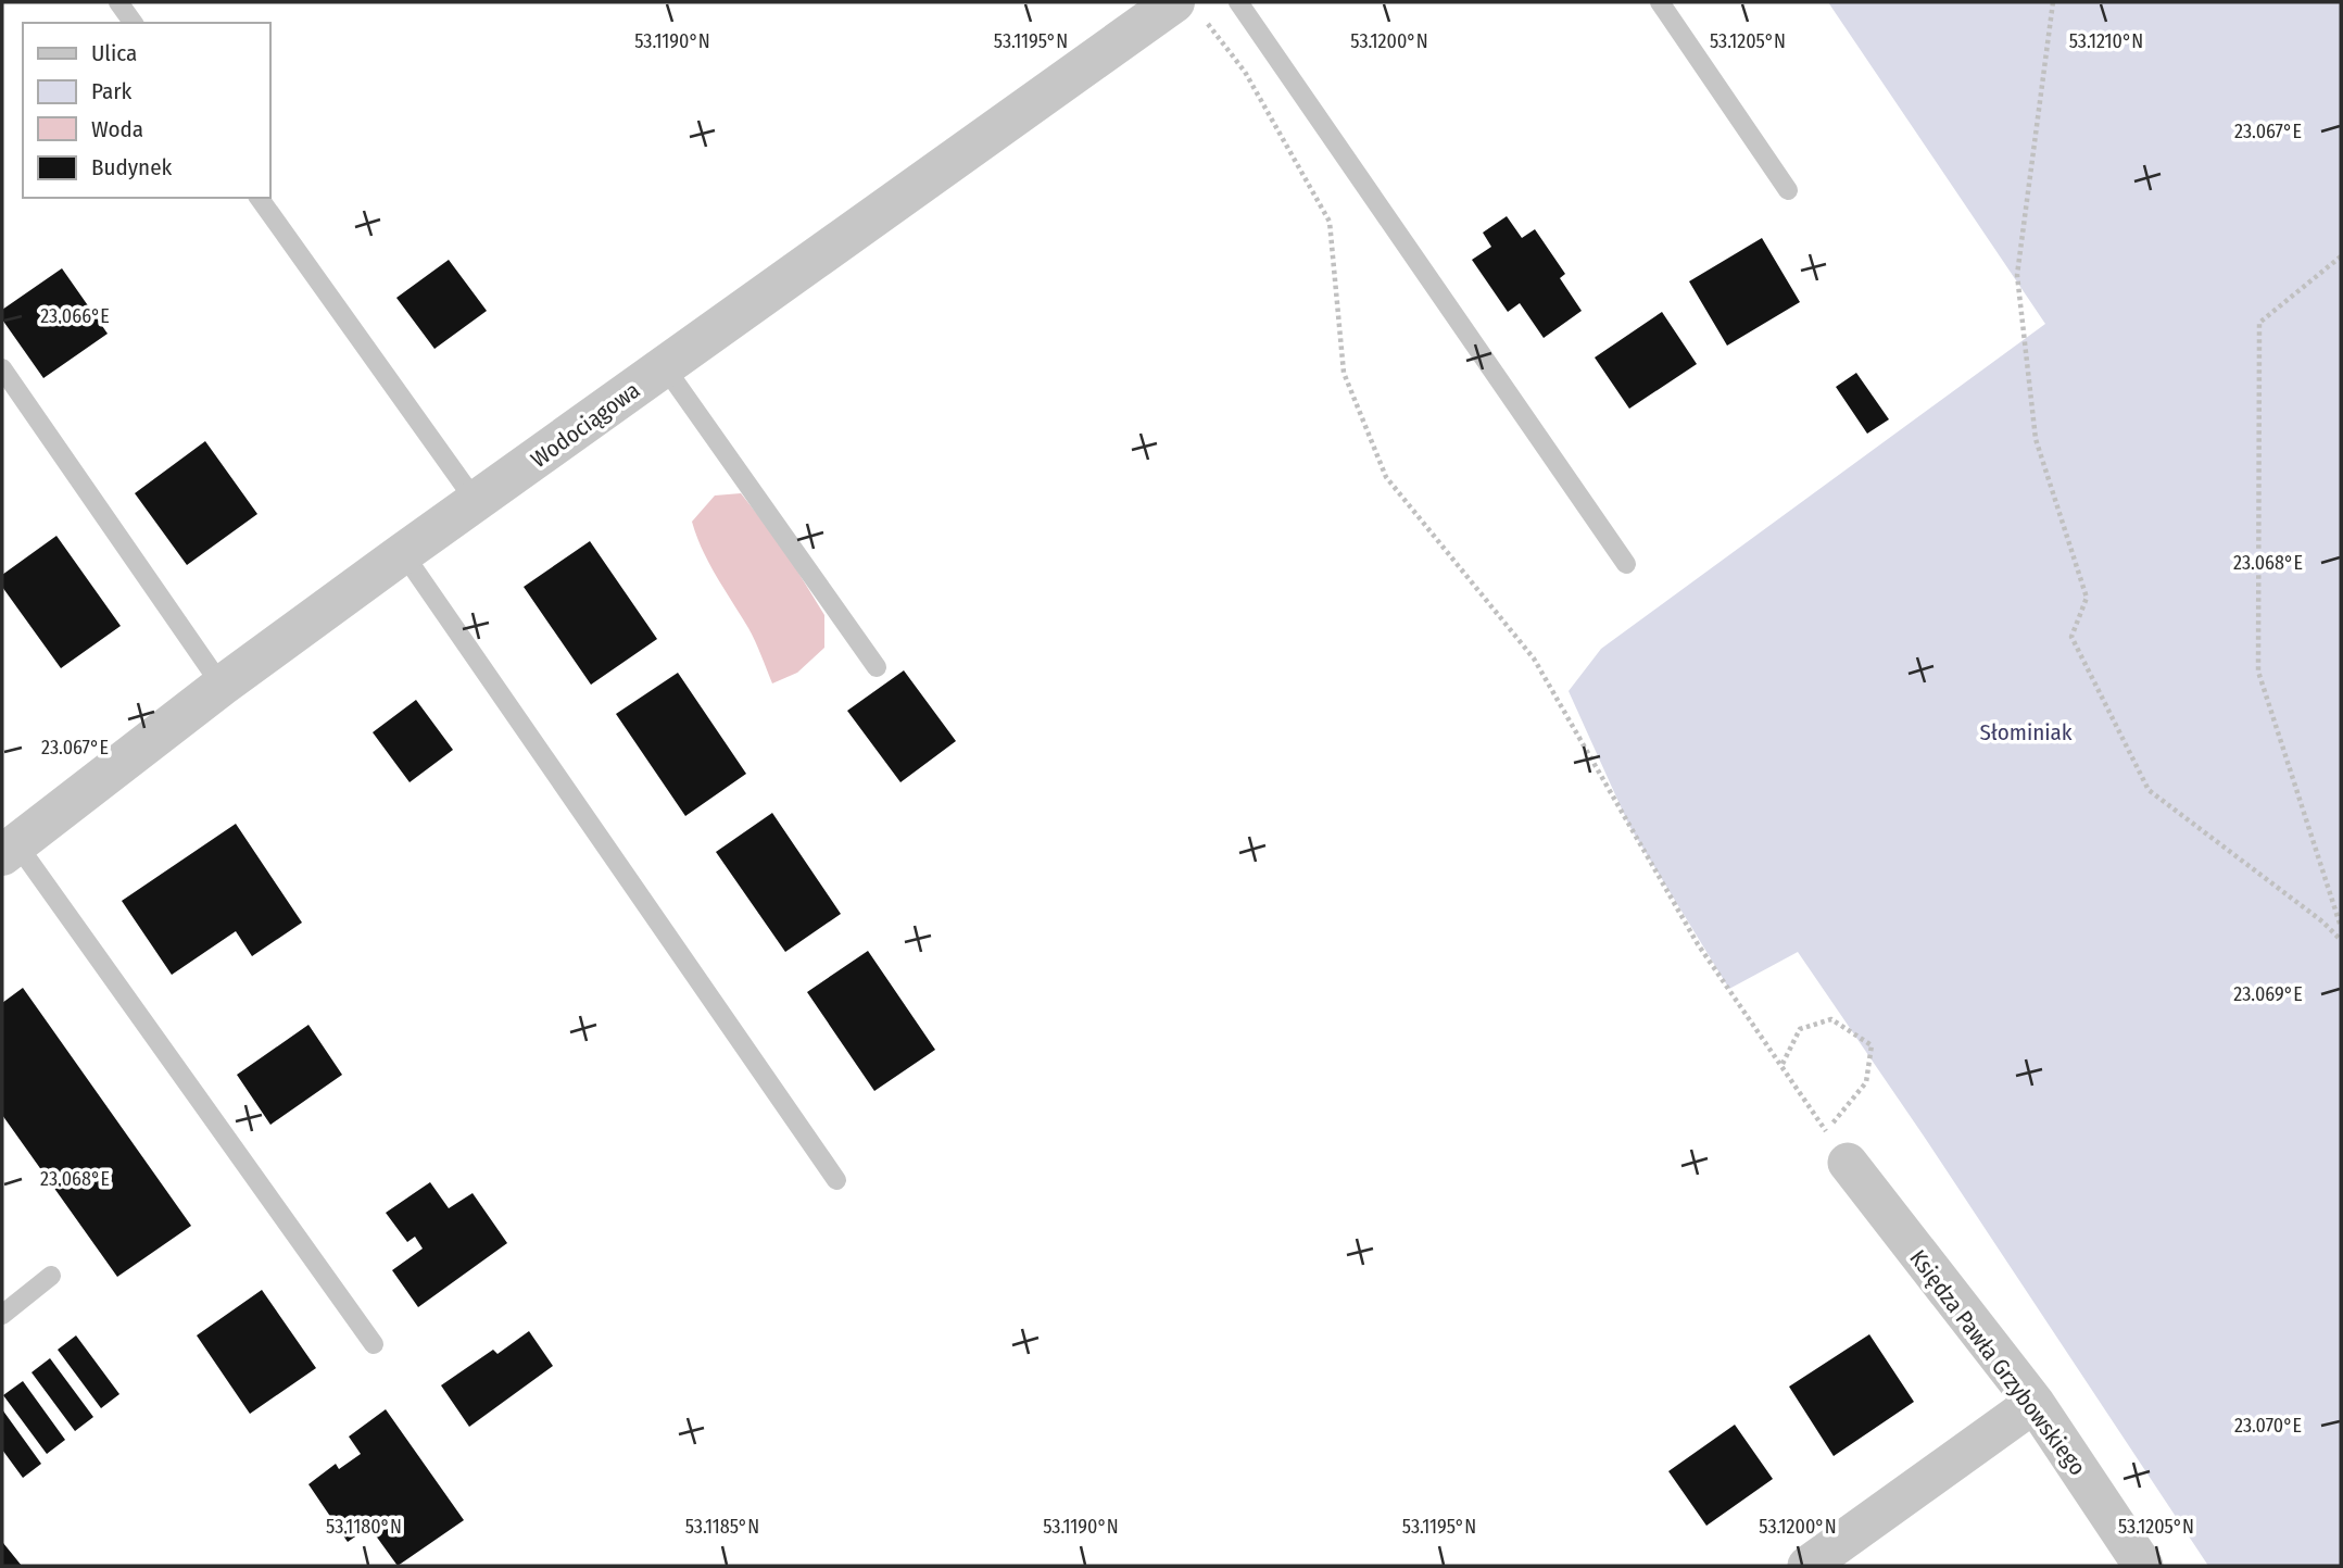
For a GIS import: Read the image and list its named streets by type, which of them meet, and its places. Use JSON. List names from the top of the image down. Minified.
{"streets":{"street":["Wodociągowa","Księdza Pawła Grzybowskiego"]},"parks":["Słominiak"],"legend":["Ulica","Park","Woda","Budynek"],"coordinates":["53.1200°N","53.1210°N","53.1190°N","53.1195°N","53.1205°N","23.067°E","23.066°E","23.068°E","23.069°E","23.070°E","53.1180°N","53.1185°N"]}
